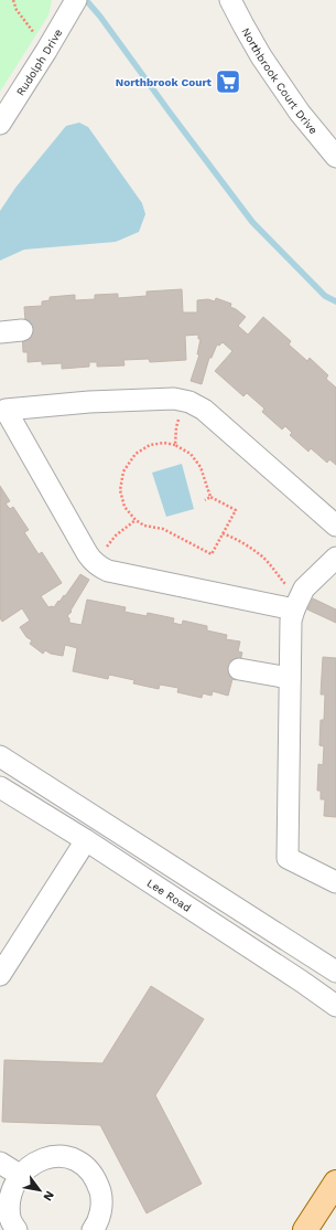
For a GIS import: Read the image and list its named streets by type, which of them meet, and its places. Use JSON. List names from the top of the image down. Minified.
{"streets":{"street":["Rudolph Drive","Northbrook Court Drive","Lee Road"]},"places":{"supermarket":["Northbrook Court"]},"north":"bottom right"}
